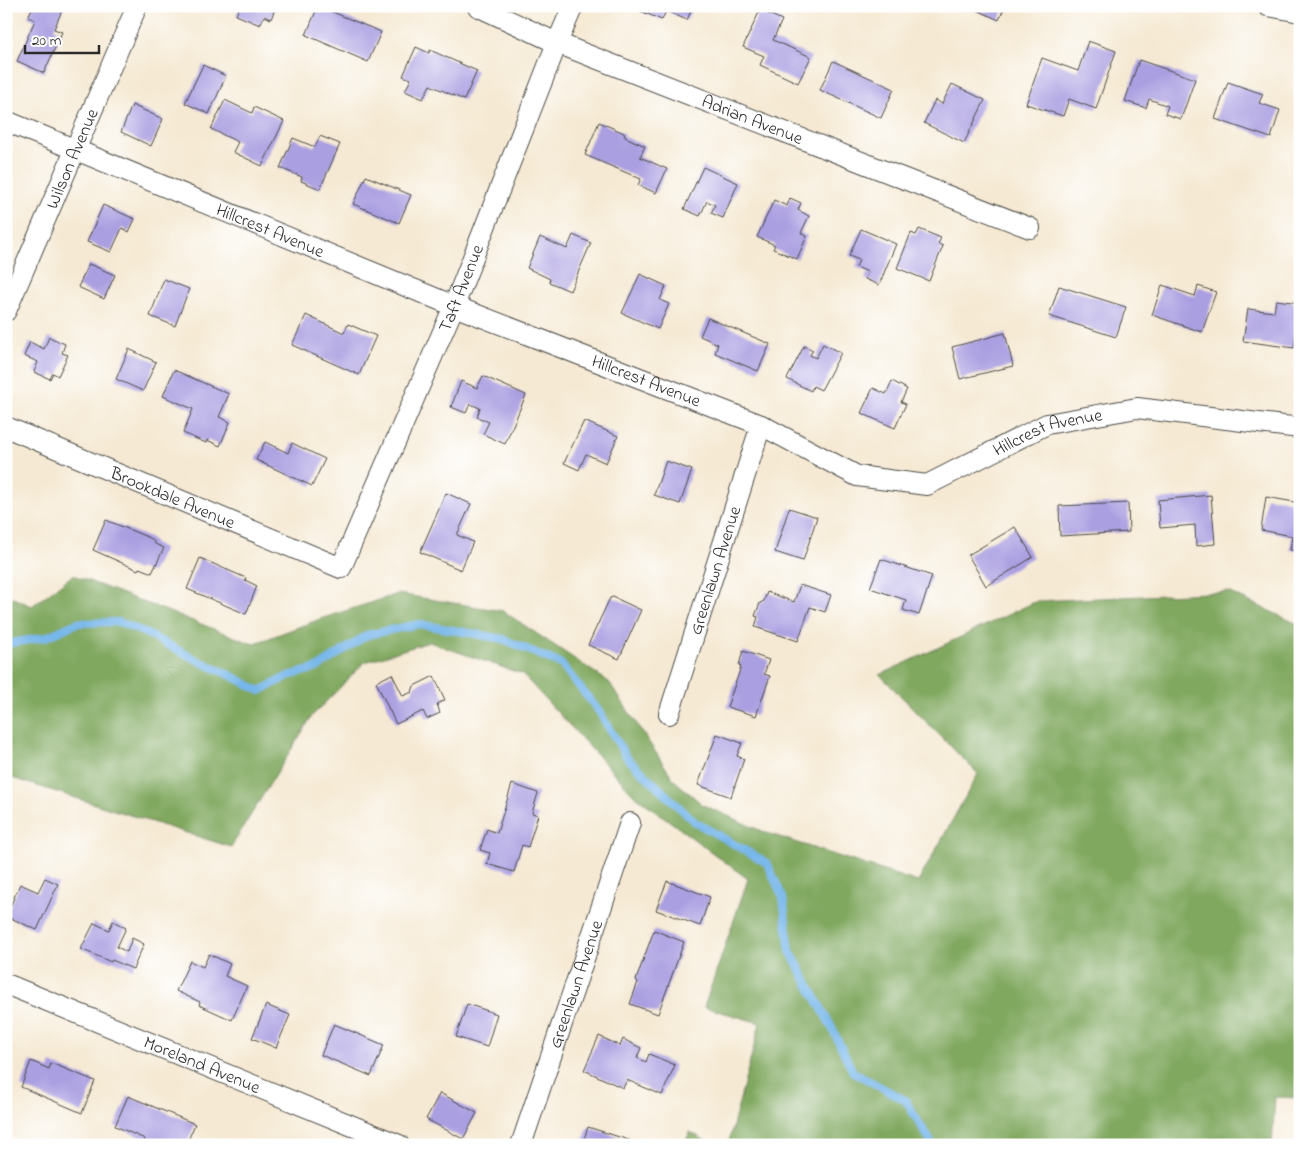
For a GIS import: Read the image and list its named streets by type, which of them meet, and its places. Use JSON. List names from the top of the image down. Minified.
{"streets":{"street":["Adrian Avenue","Wilson Avenue","Hillcrest Avenue","Taft Avenue","Brookdale Avenue","Greenlawn Avenue","Moreland Avenue"]},"crossings":[["Adrian Avenue","Taft Avenue"],["Wilson Avenue","Hillcrest Avenue"],["Hillcrest Avenue","Taft Avenue"],["Hillcrest Avenue","Greenlawn Avenue"],["Taft Avenue","Brookdale Avenue"]],"scale_bar":"20 m"}
